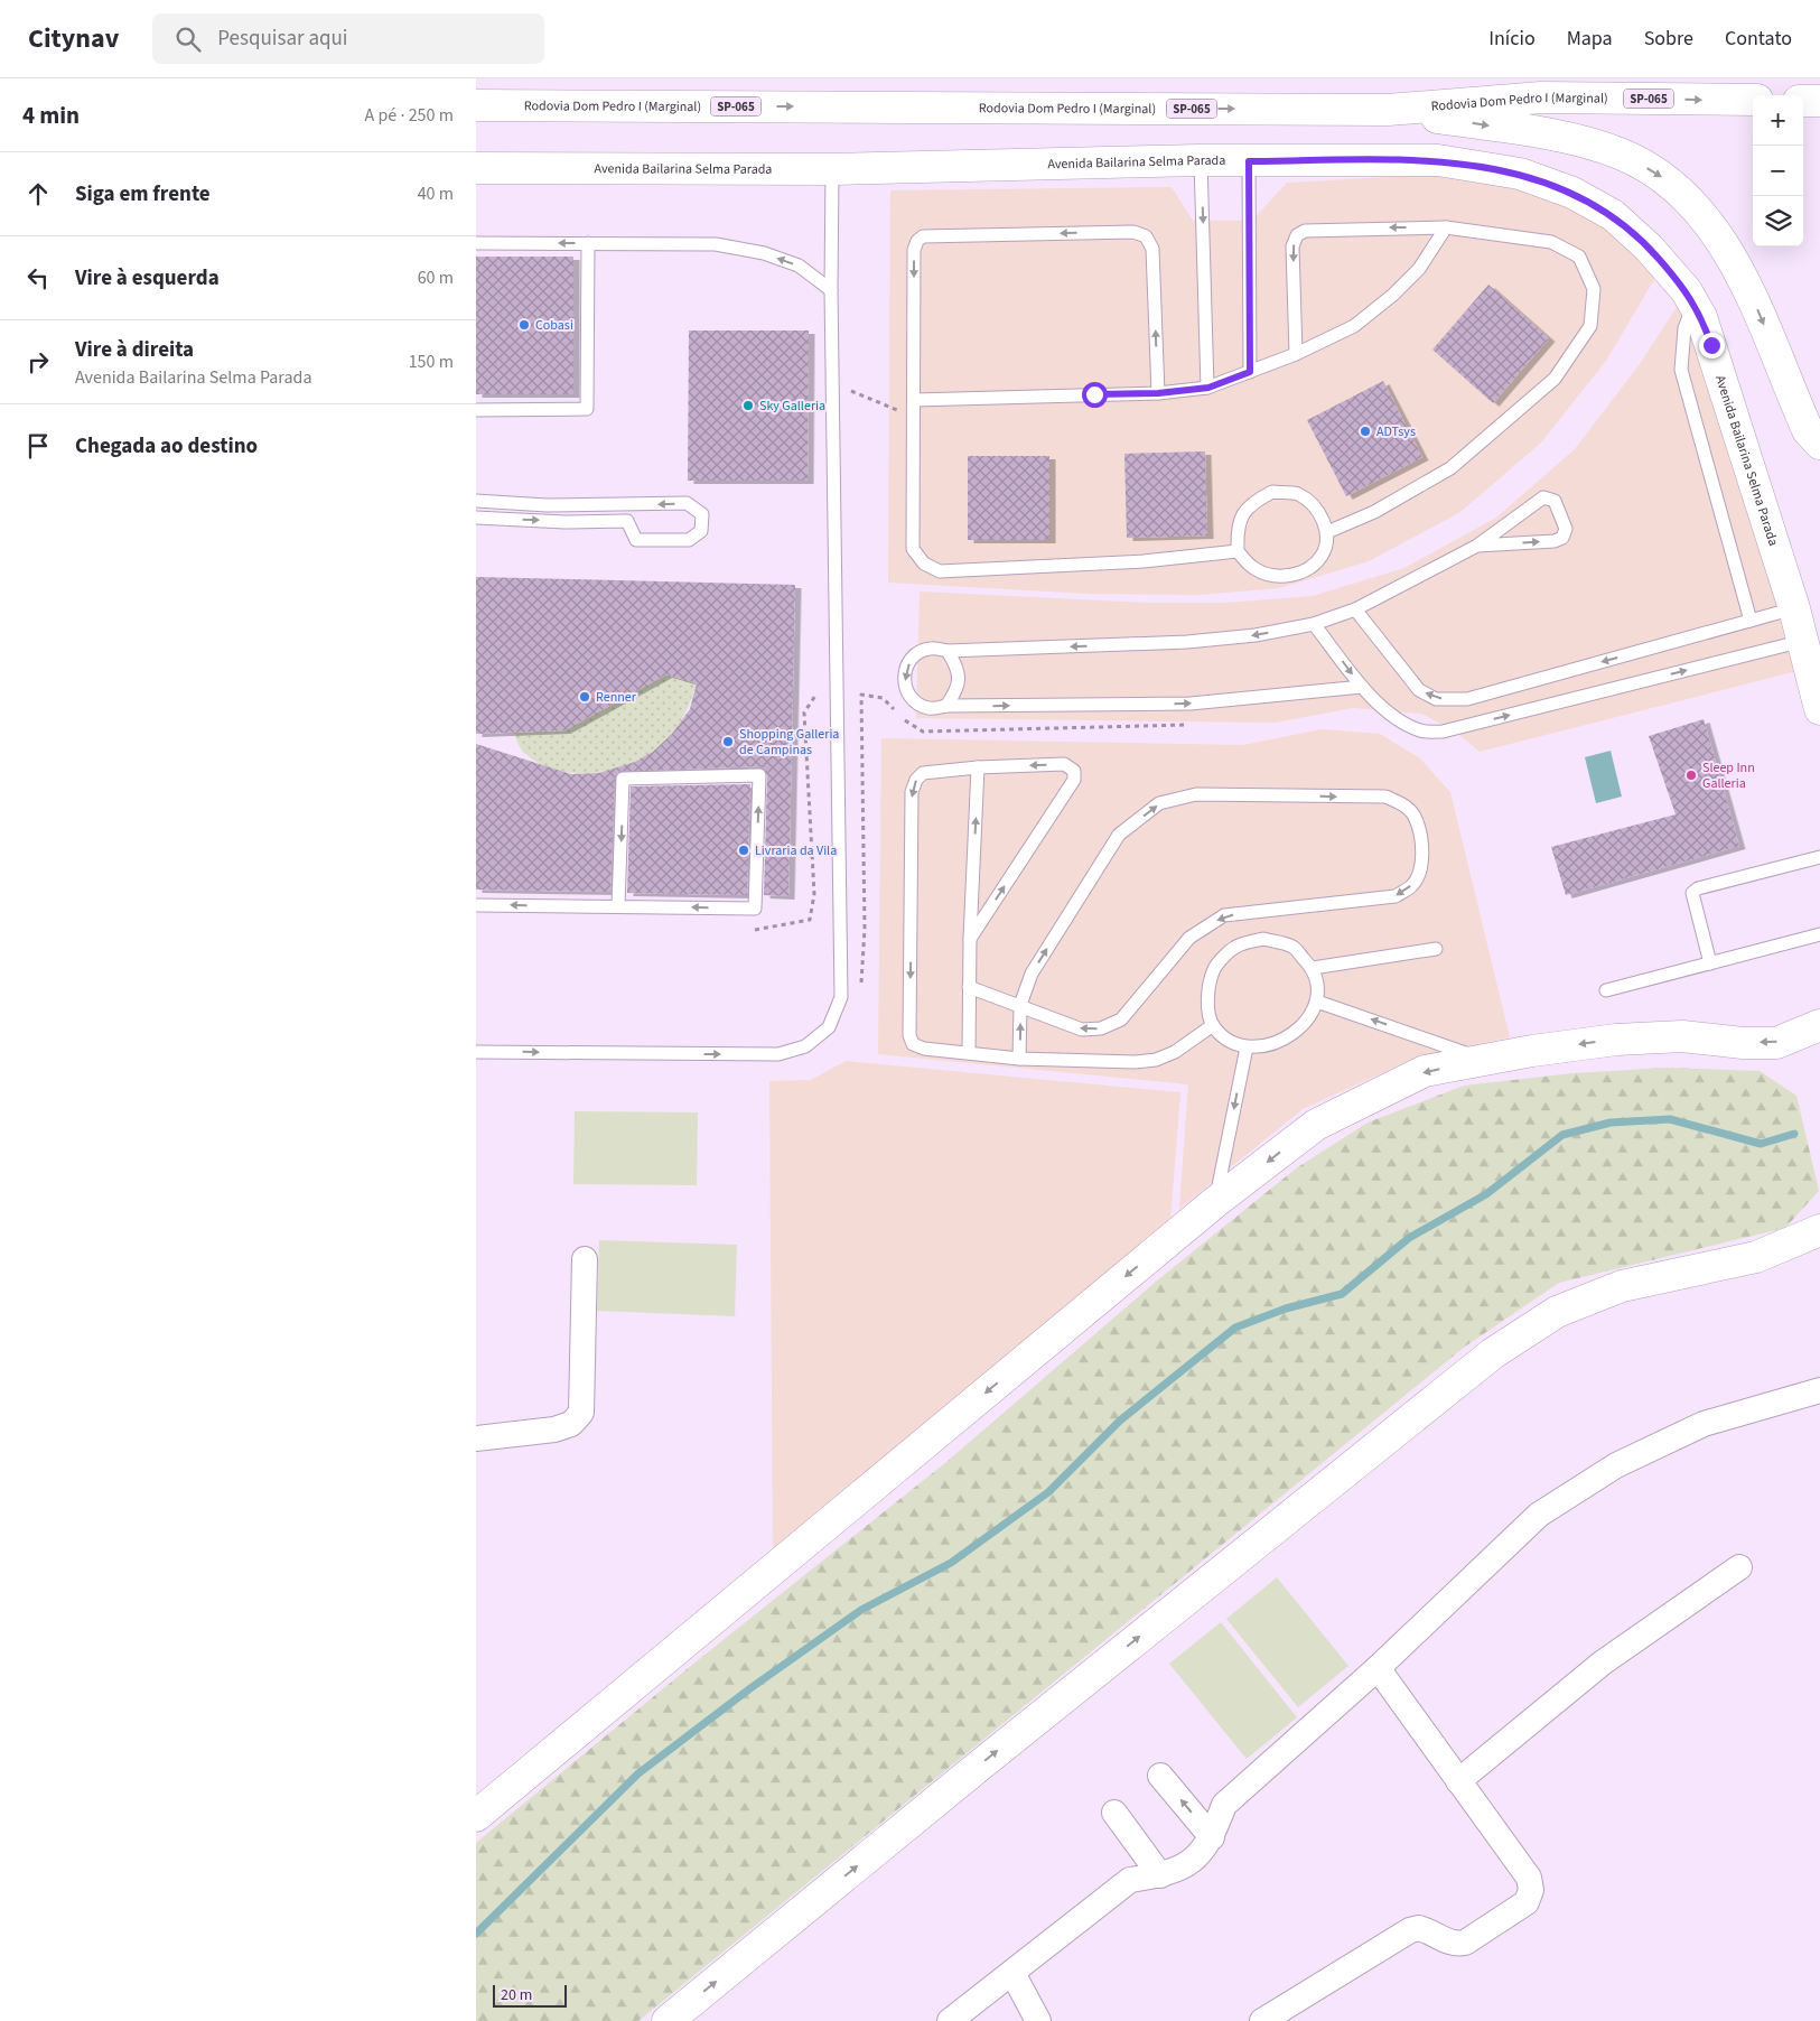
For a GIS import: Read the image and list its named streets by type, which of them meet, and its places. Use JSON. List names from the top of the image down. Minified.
{"streets":{"main road":["SP-065","Rodovia Dom Pedro I (Marginal)","Avenida Bailarina Selma Parada"]},"one_way":["Rodovia Dom Pedro I (Marginal)"],"places":["Cobasi","Sky Galleria","ADTsys","Renner","Shopping Galleria de Campinas","Sleep Inn Galleria","Livraria da Vila"],"scale_bar":"20 m","page":{"header":"Citynav","search":"Pesquisar aqui","nav":["Início","Mapa","Sobre","Contato"],"heading":["4 min","A pé · 250 m"],"map_buttons":["+","−"],"list":[["Siga em frente","40 m"],["Vire à esquerda","60 m"],["Vire à direita","Avenida Bailarina Selma Parada","150 m"],"Chegada ao destino"],"scale":"20 m"}}
